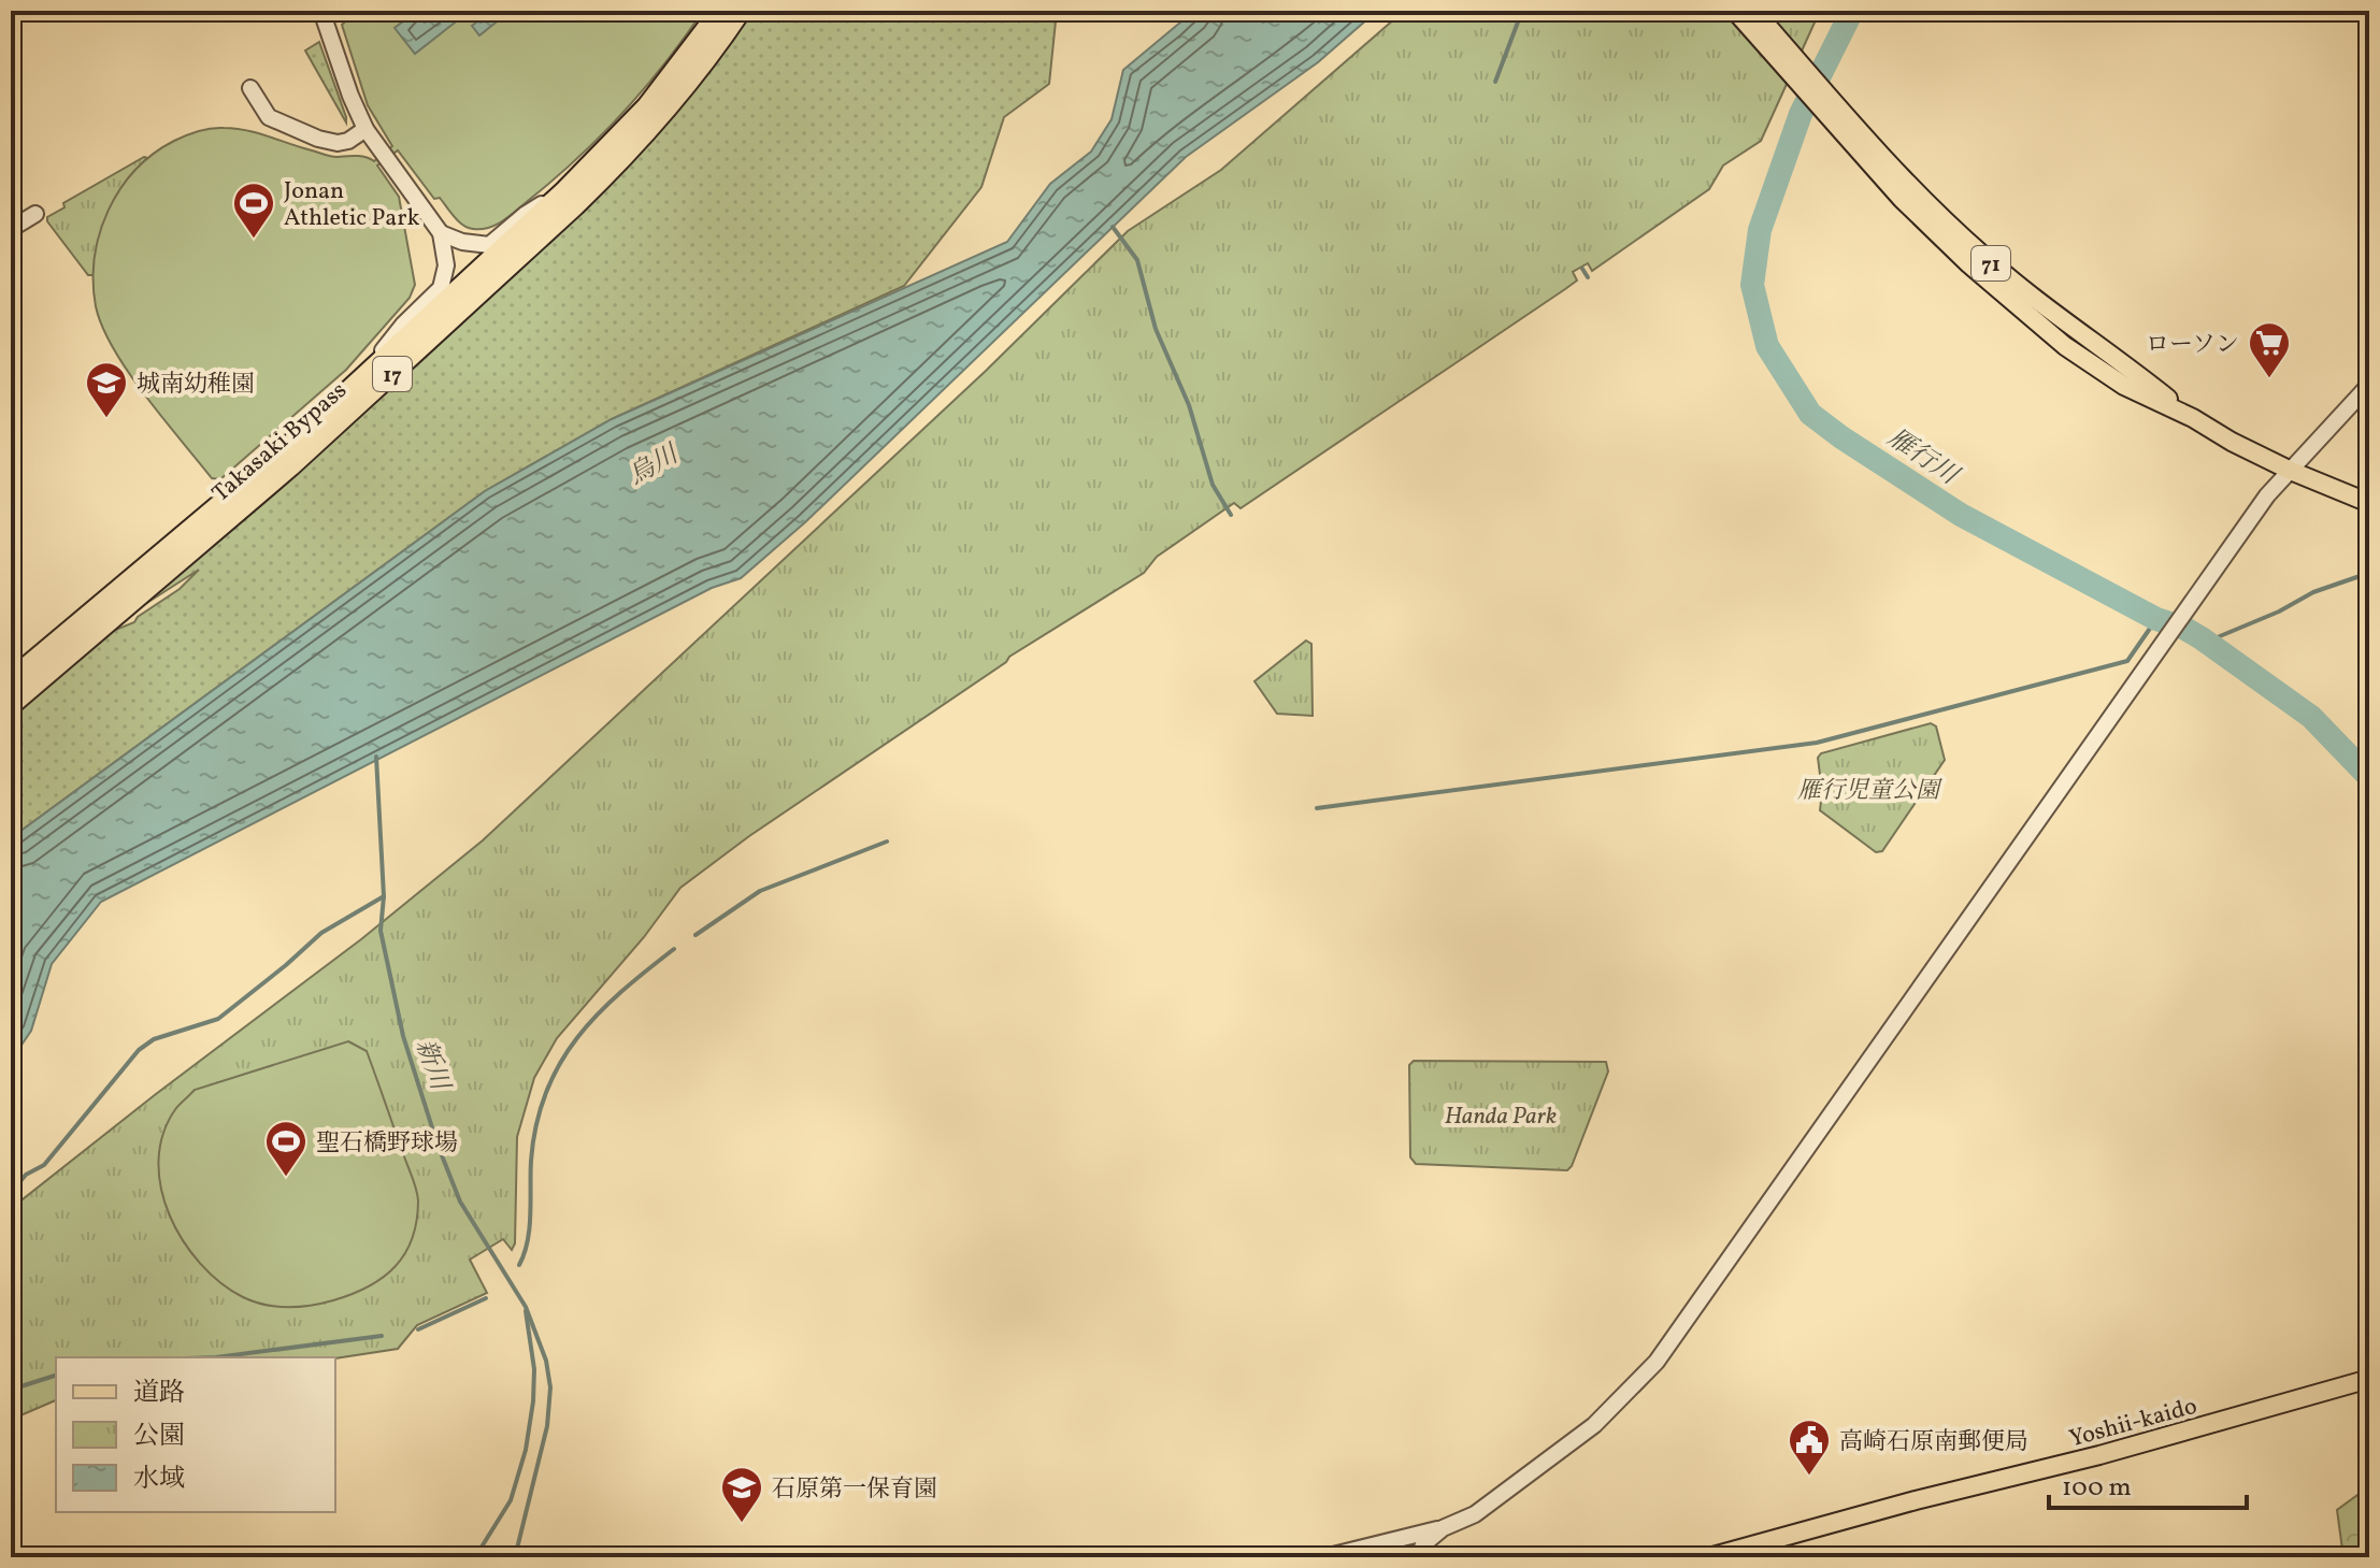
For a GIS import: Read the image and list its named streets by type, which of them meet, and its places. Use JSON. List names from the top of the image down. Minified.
{"streets":{"highway":["17","Takasaki Bypass"],"main road":["71","Yoshii-kaido"]},"water":["雁行川","烏川","新川"],"parks":["雁行児童公園","Handa Park"],"places":{"sports":["Jonan Athletic Park","聖石橋野球場"],"supermarket":["ローソン"],"school or university":["城南幼稚園","石原第一保育園"],"public building":["高崎石原南郵便局"]},"legend":["道路","公園","水域"],"scale_bar":"100 m"}
